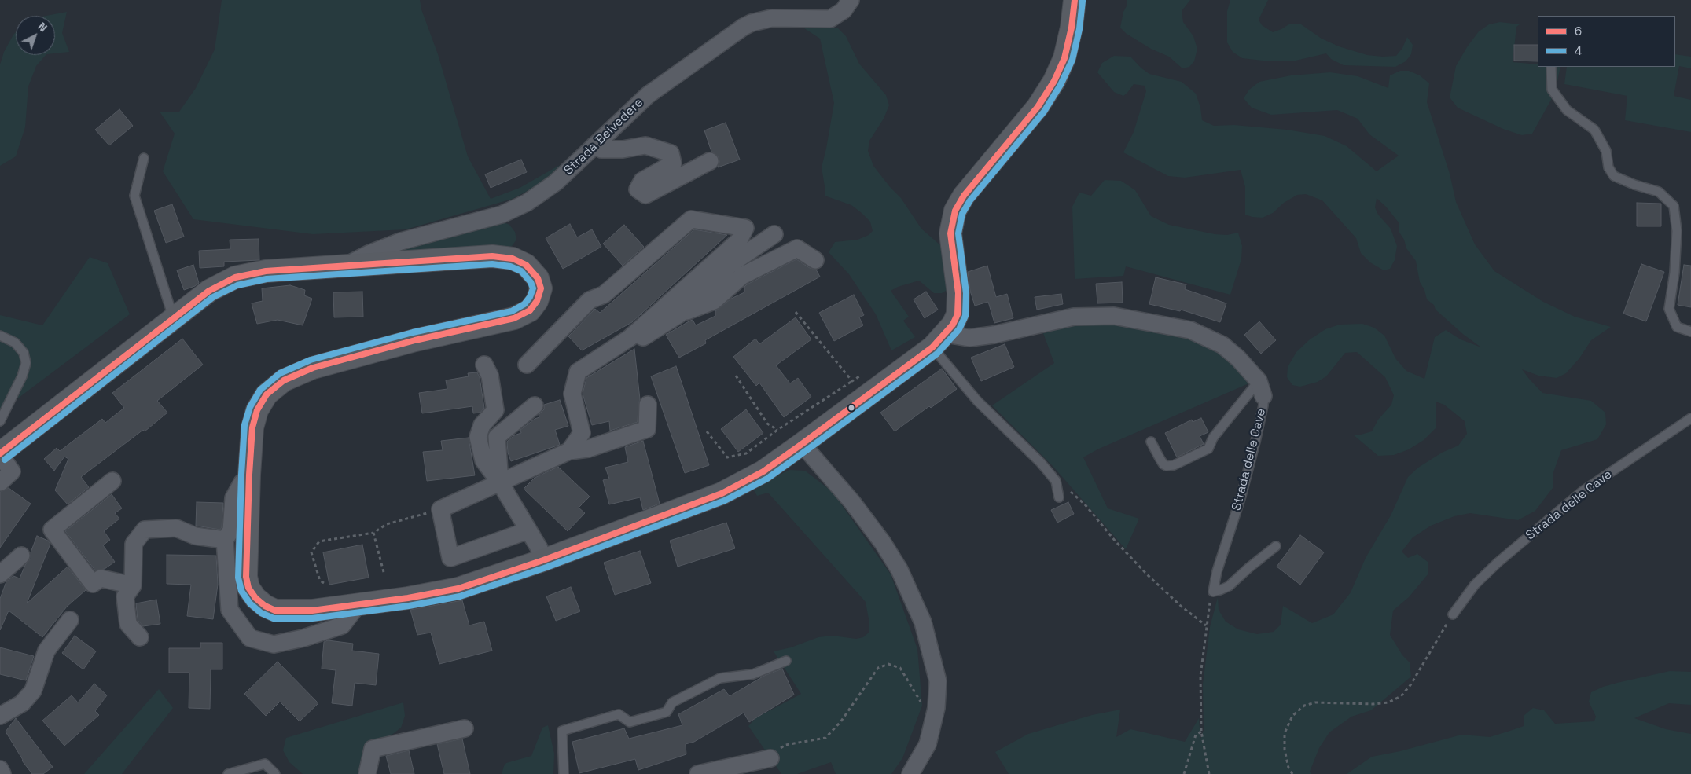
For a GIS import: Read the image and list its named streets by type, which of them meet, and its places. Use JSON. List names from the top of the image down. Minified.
{"streets":{"street":["Strada Belvedere"],"lane":["Strada delle Cave"]},"lines":["transit line 6","transit line 4"],"legend":["6","4"],"north":"top right"}
